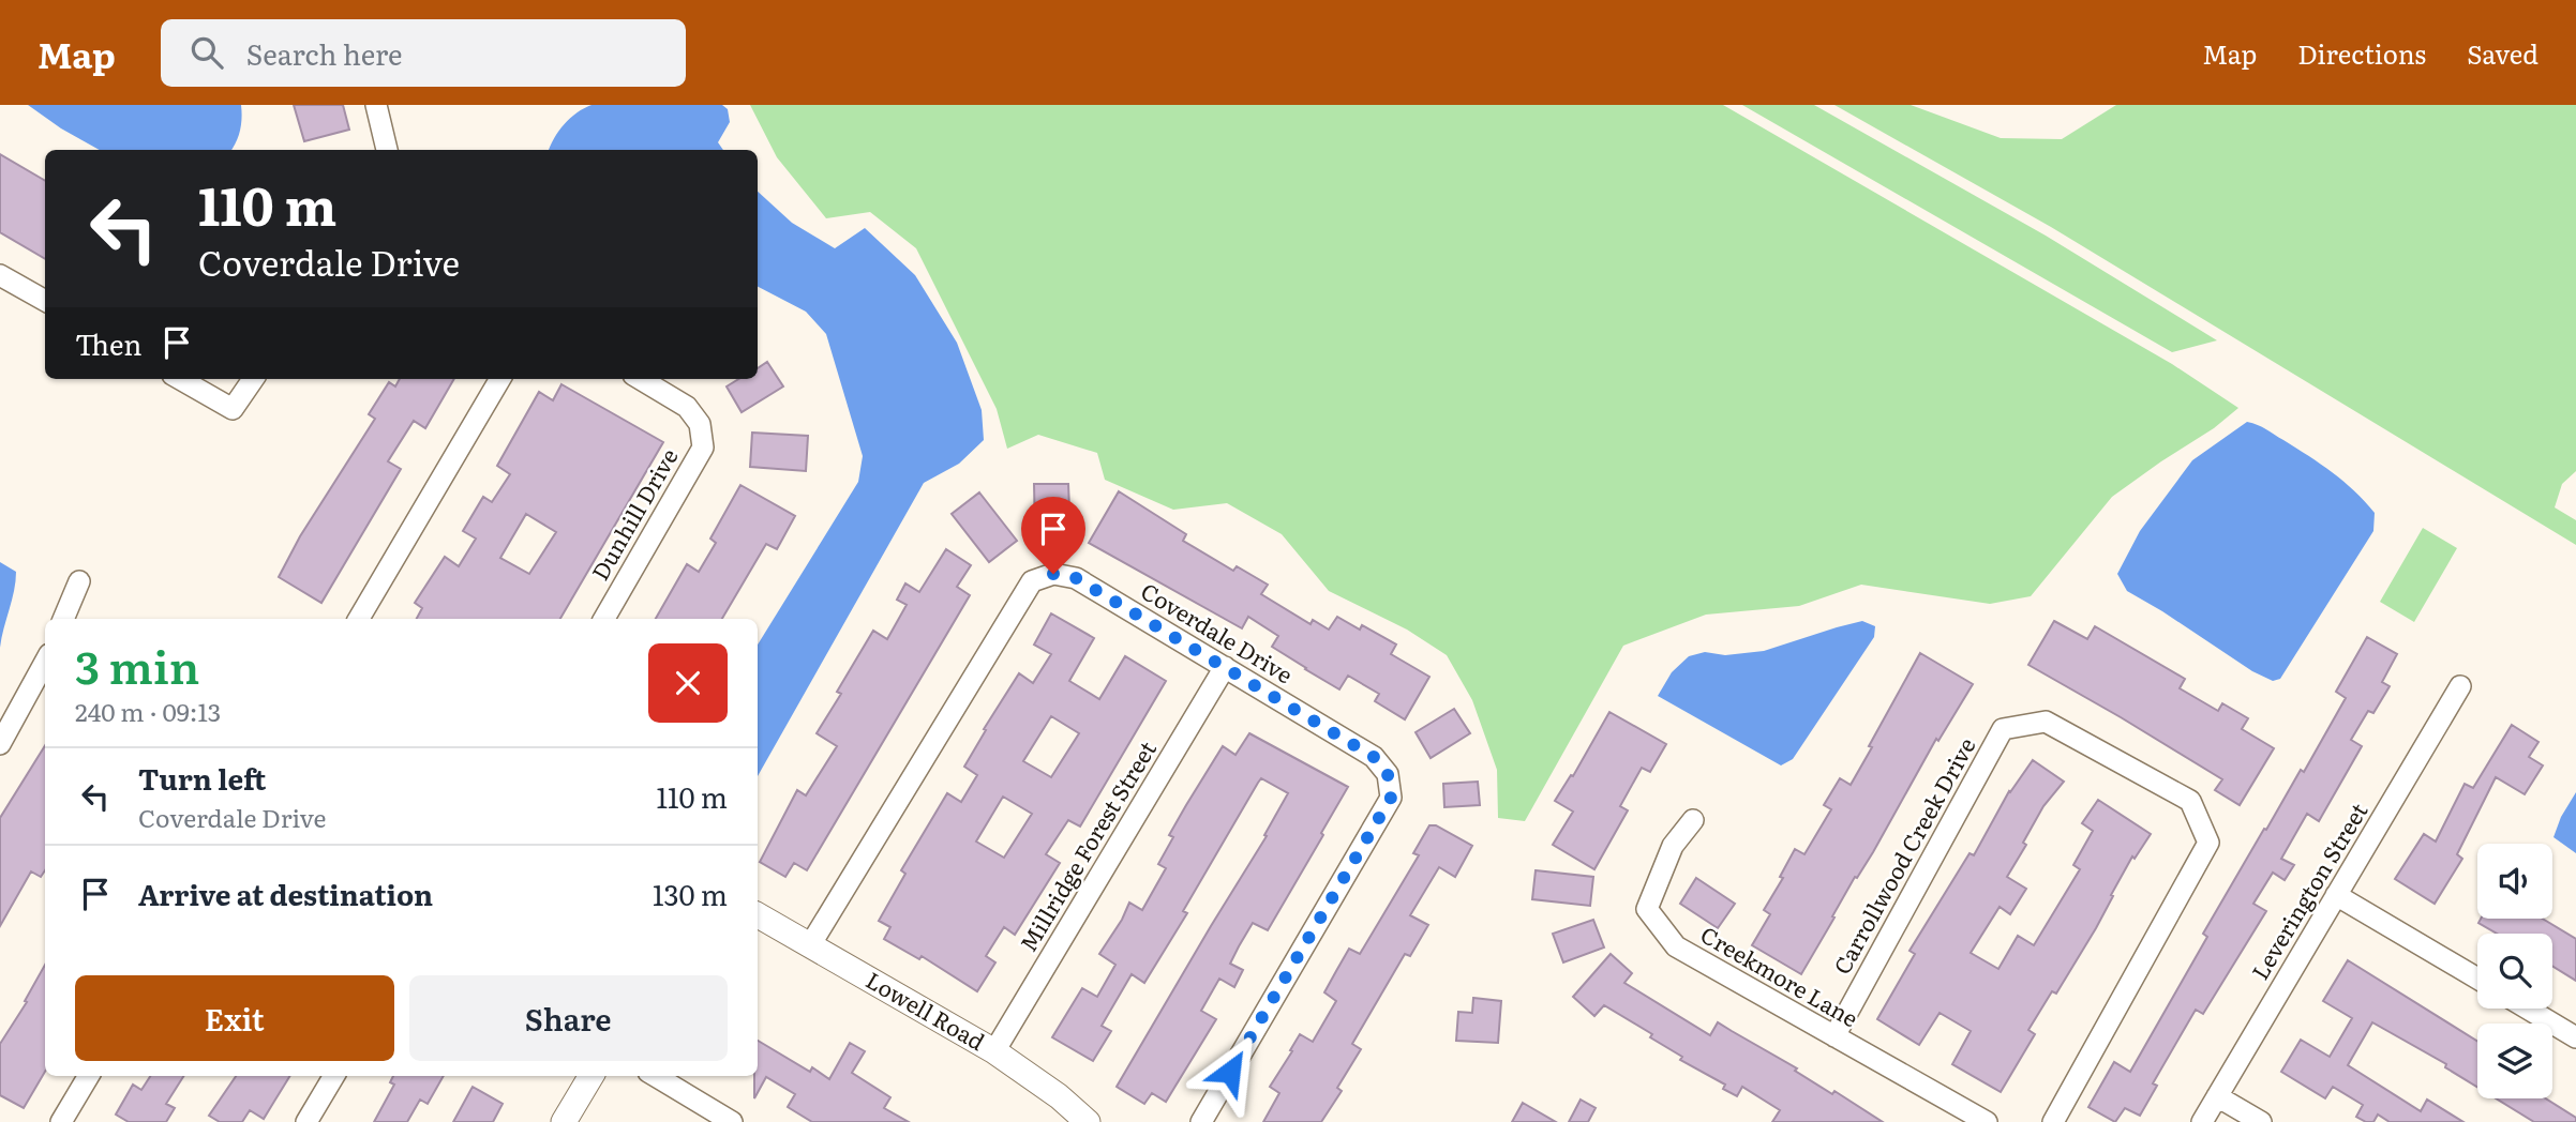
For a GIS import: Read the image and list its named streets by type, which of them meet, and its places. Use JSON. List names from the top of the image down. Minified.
{"streets":{"street":["Dunhill Drive","Coverdale Drive","Millridge Forest Street","Carrollwood Creek Drive","Leverington Street","Creekmore Lane","Lowell Road"]},"crossings":[["Coverdale Drive","Millridge Forest Street"],["Coverdale Drive","Lowell Road"],["Millridge Forest Street","Lowell Road"],["Carrollwood Creek Drive","Creekmore Lane"]],"page":{"header":"Map","search":"Search here","nav":["Map","Directions","Saved"],"turn":["110 m","Coverdale Drive"],"then":"Then","heading":["3 min","240 m · 09:13"],"list":[{"name":"Turn left","note":"Coverdale Drive","value":"110 m"},{"name":"Arrive at destination","value":"130 m"}],"buttons":["Exit","Share"]}}
